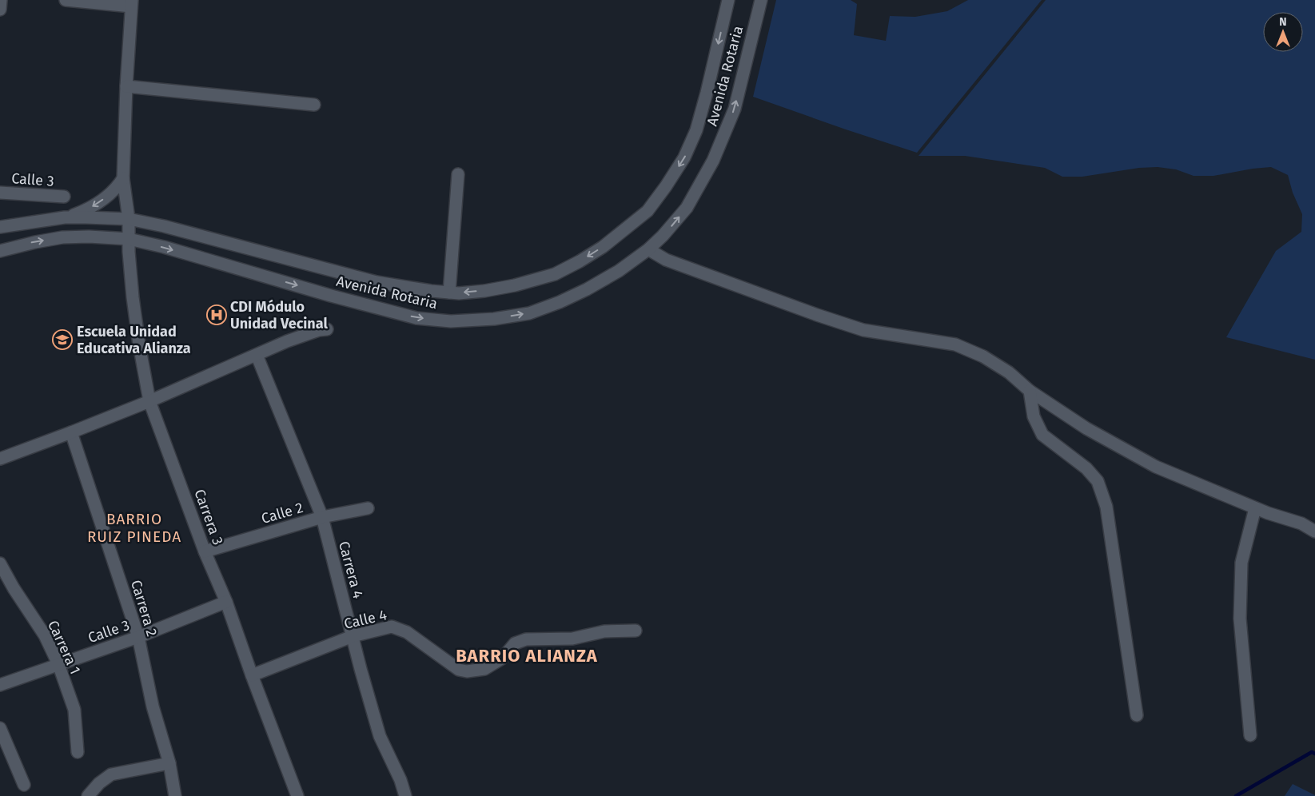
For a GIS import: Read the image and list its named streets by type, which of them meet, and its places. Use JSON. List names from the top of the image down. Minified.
{"streets":{"street":["Avenida Rotaria","Calle 3","Calle 2","Carrera 3","Carrera 4","Carrera 2","Calle 4","Carrera 1"]},"crossings":[["Avenida Rotaria","Carrera 3"],["Calle 3","Carrera 3"],["Calle 3","Carrera 2"],["Calle 3","Carrera 1"],["Calle 2","Carrera 3"],["Calle 2","Carrera 4"],["Carrera 3","Calle 4"],["Carrera 4","Calle 4"]],"districts":["BARRIO RUIZ PINEDA","BARRIO ALIANZA"],"places":{"hospital":["CDI Módulo Unidad Vecinal"],"school or university":["Escuela Unidad Educativa Alianza"]},"north":"top"}
